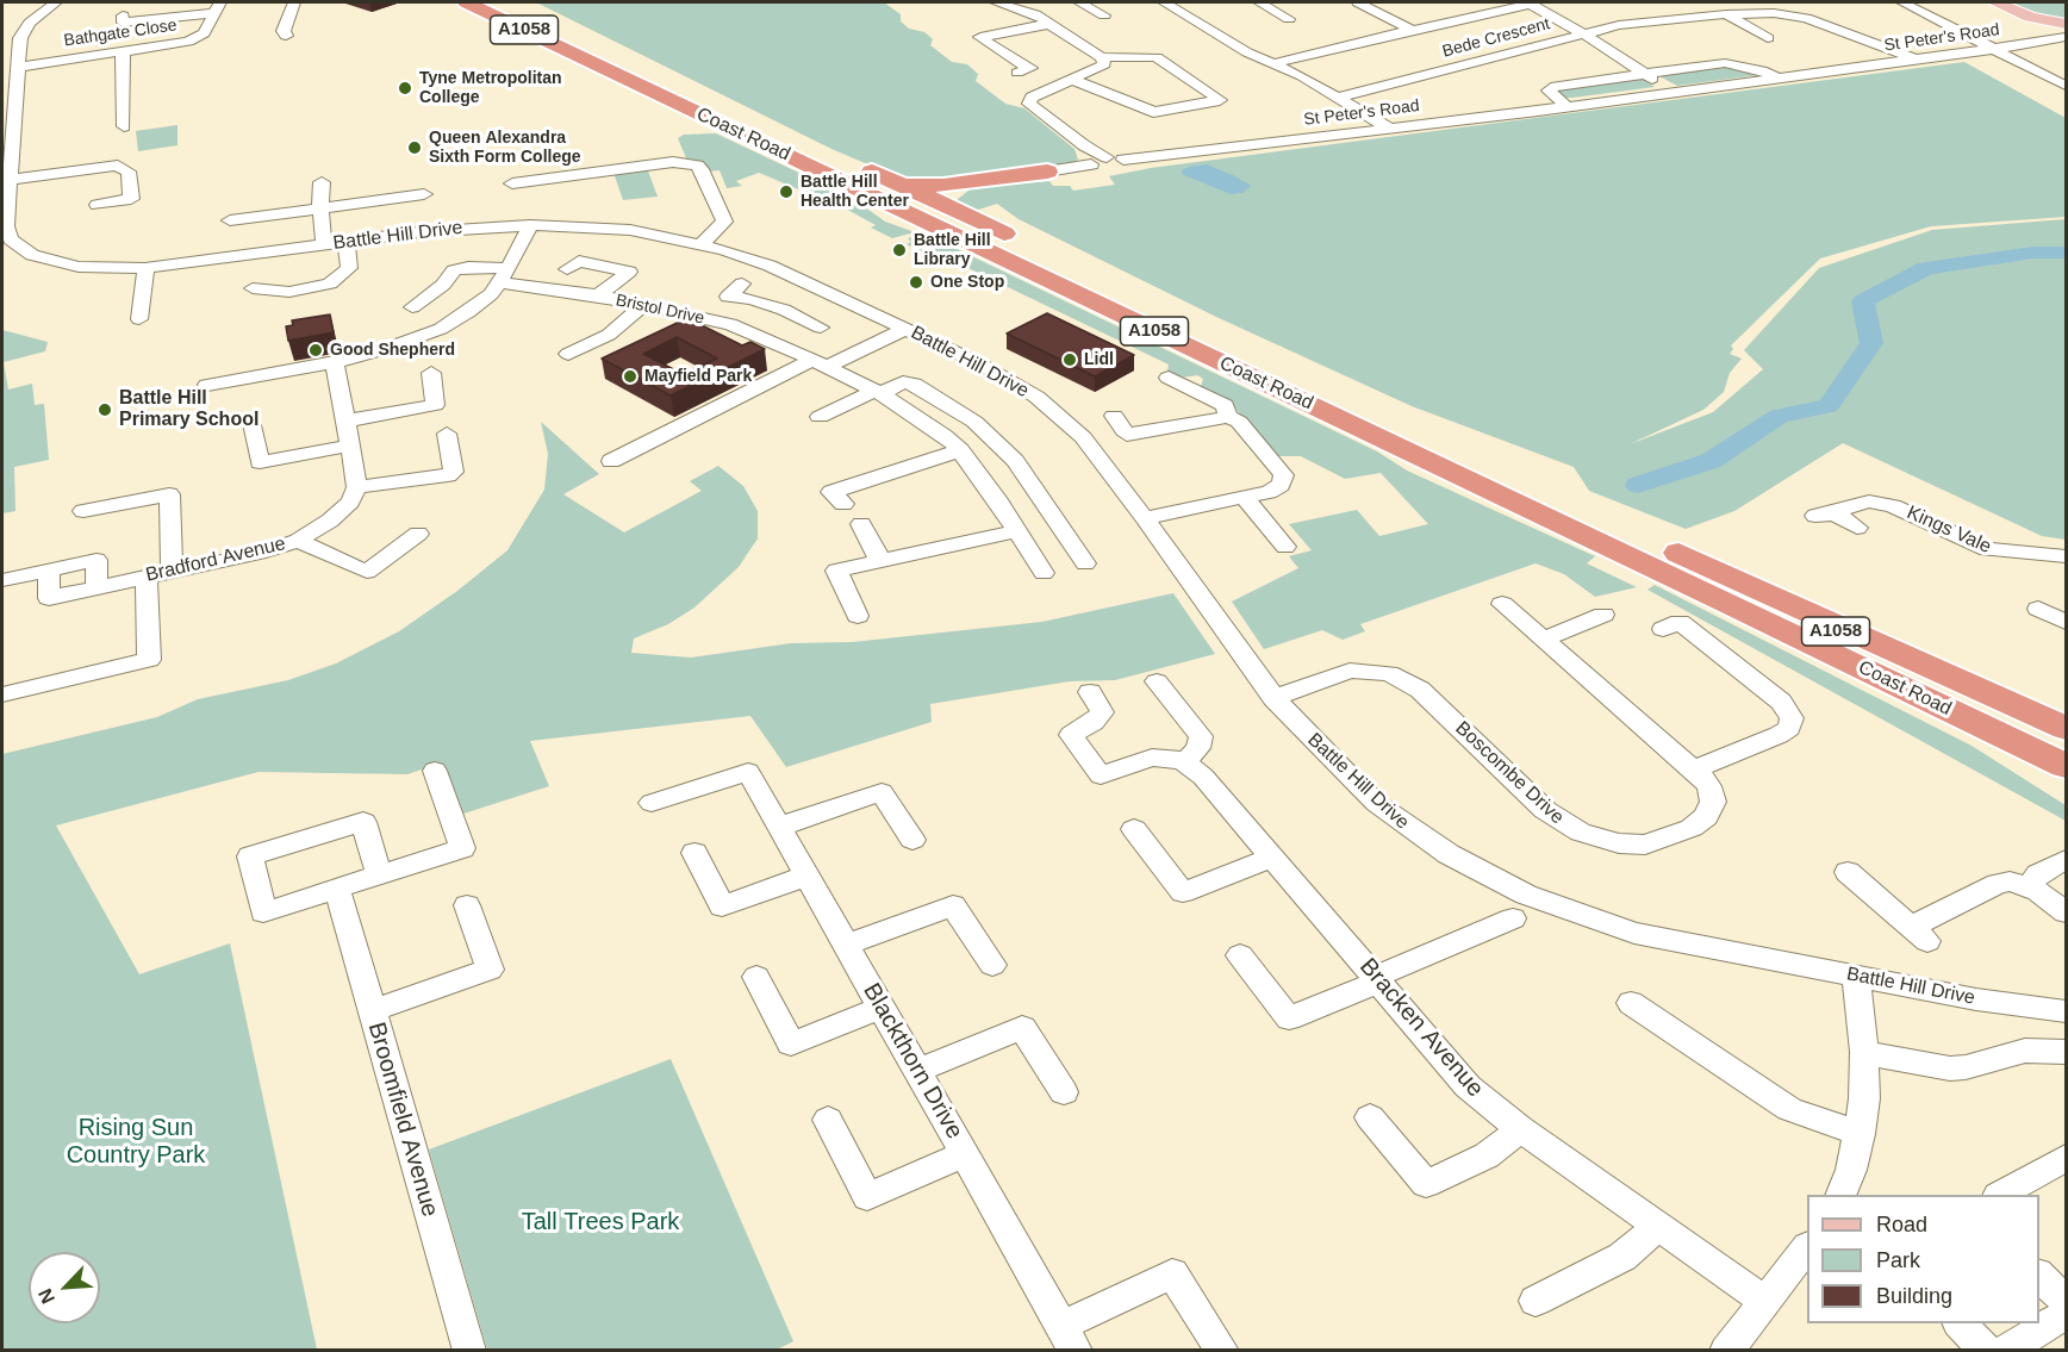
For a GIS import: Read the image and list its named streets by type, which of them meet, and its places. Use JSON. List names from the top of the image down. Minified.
{"streets":{"highway":["A1058","Coast Road"],"street":["Bathgate Close","Bede Crescent","St Peter's Road","Battle Hill Drive","Bristol Drive","Kings Vale","Bradford Avenue","Boscombe Drive","Bracken Avenue","Blackthorn Drive","Broomfield Avenue"]},"crossings":[["Bathgate Close","Battle Hill Drive"],["Bede Crescent","St Peter's Road"],["Battle Hill Drive","Boscombe Drive"]],"parks":["Rising Sun Country Park","Tall Trees Park"],"places":["Tyne Metropolitan College","Queen Alexandra Sixth Form College","Battle Hill Health Center","Battle Hill Library","One Stop","Good Shepherd","Lidl","Mayfield Park","Battle Hill Primary School"],"legend":["Road","Park","Building"],"north":"bottom left"}
